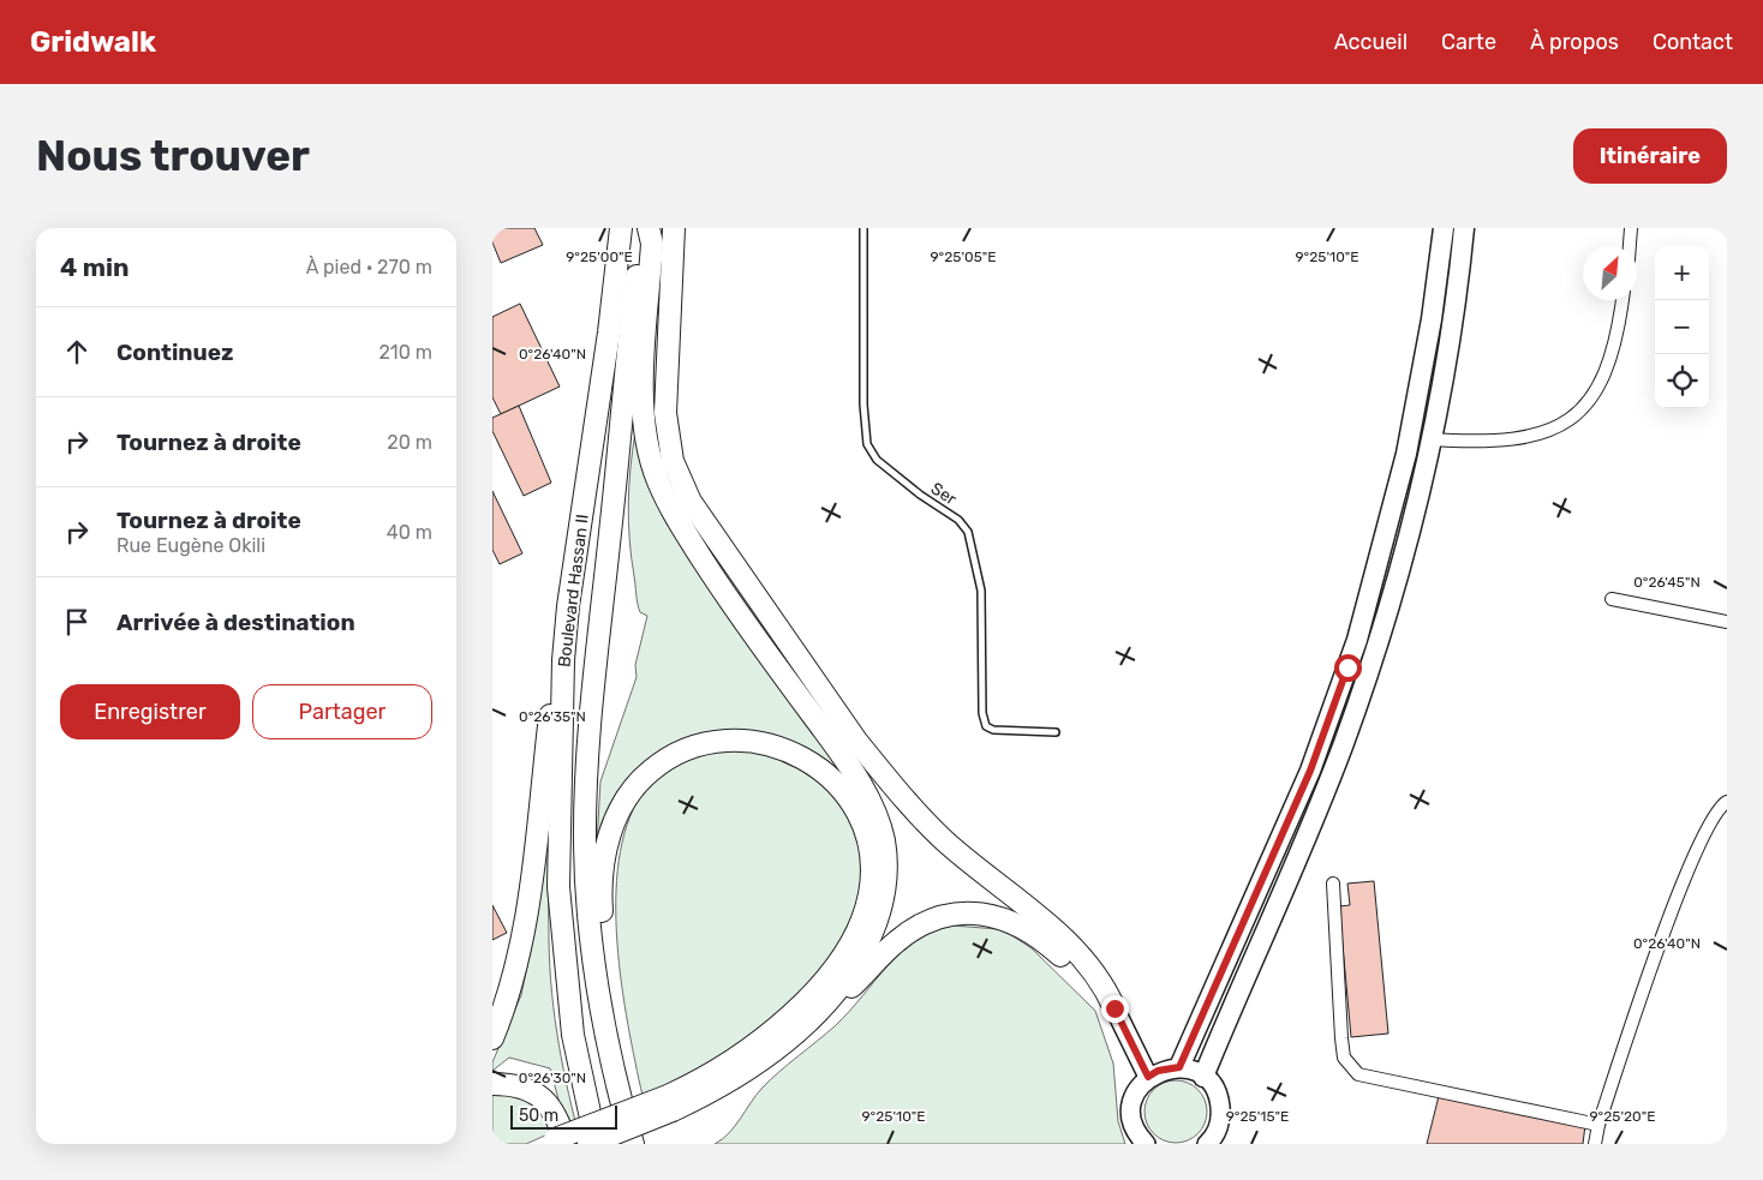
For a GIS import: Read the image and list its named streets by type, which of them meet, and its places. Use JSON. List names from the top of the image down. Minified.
{"streets":{"highway":["Boulevard Hassan II"],"lane":["Ser"]},"scale_bar":"50 m","north":"top right","page":{"header":"Gridwalk","nav":["Accueil","Carte","À propos","Contact"],"buttons":["Itinéraire",["Enregistrer","Partager"]],"title":"Nous trouver","heading":["4 min","À pied · 270 m"],"map_buttons":["+","−"],"list":[["Continuez","210 m"],["Tournez à droite","20 m"],["Tournez à droite","Rue Eugène Okili","40 m"],"Arrivée à destination"],"scale":"50 m"},"coordinates":["9°25'00\"E","9°25'05\"E","9°25'10\"E","0°26'40\"N","0°26'45\"N","0°26'35\"N","0°26'30\"N","9°25'15\"E","9°25'20\"E"]}
